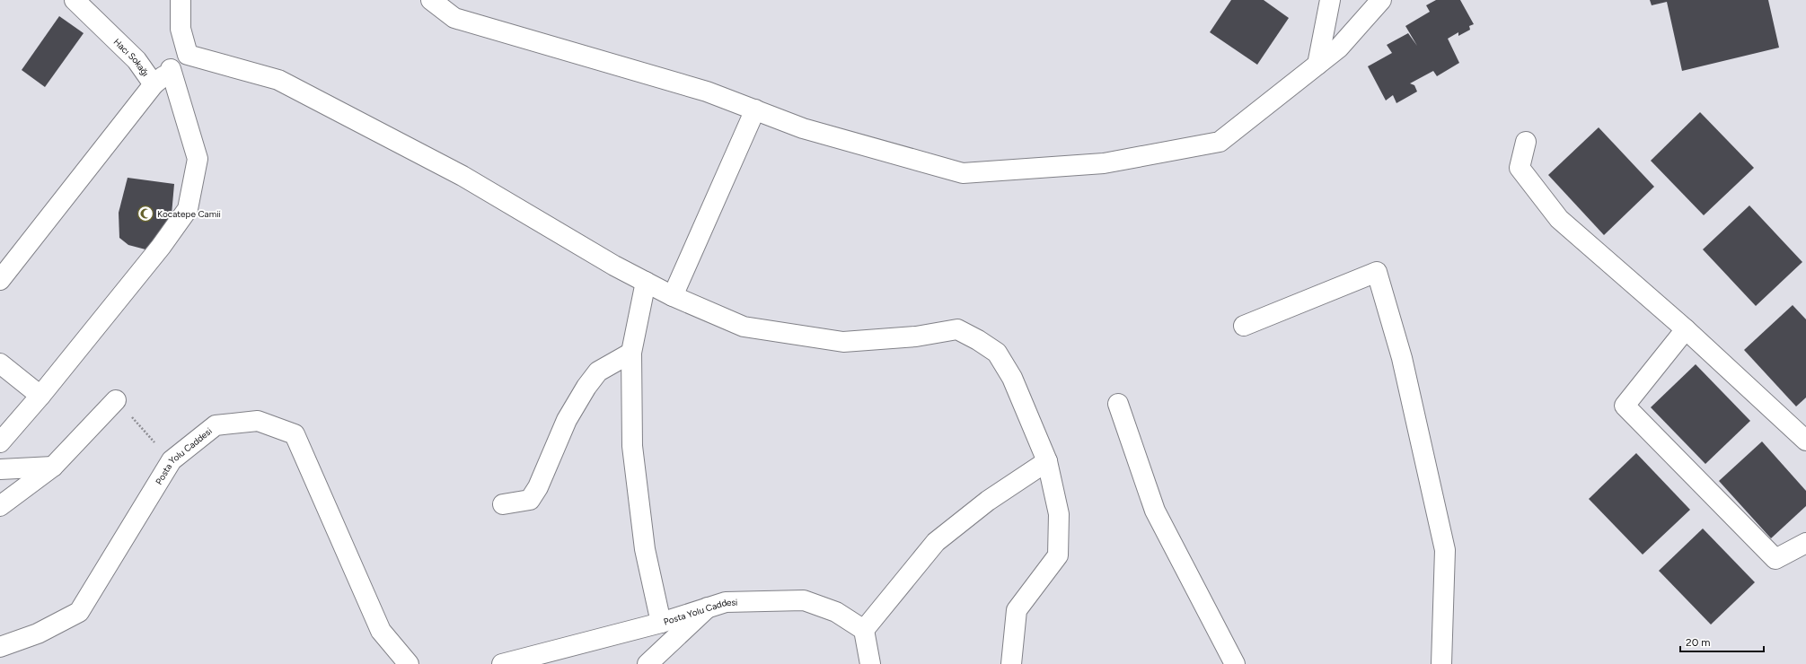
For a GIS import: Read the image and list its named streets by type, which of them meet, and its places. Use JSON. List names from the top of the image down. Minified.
{"streets":{"street":["Hacı Sokağı","Posta Yolu Caddesi"]},"places":{"mosque":["Kocatepe Camii"]},"scale_bar":"20 m"}
